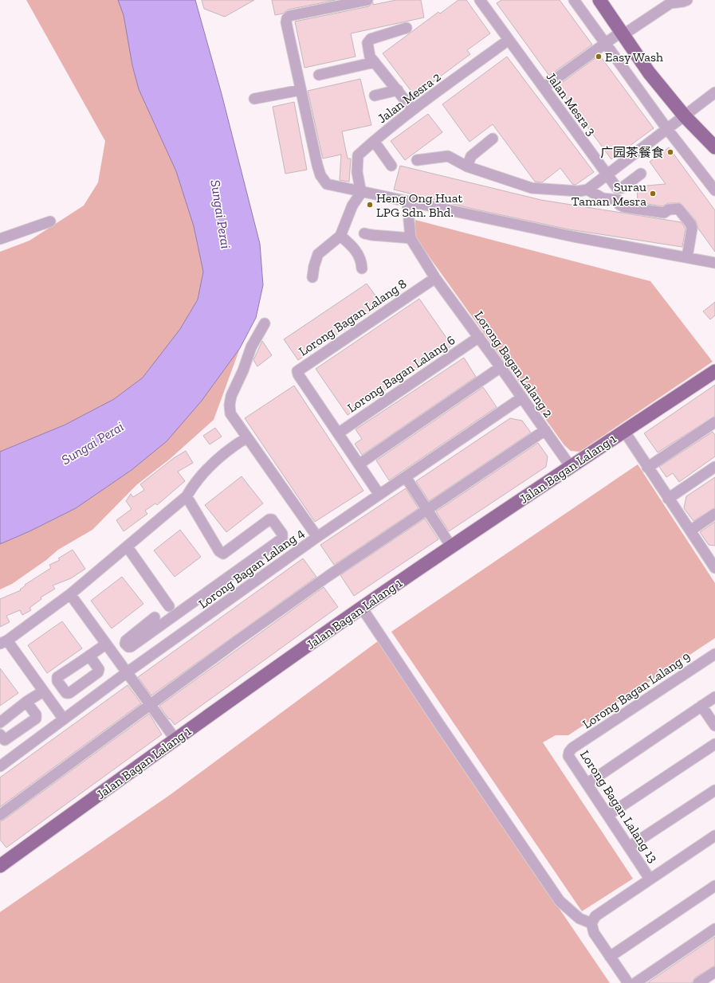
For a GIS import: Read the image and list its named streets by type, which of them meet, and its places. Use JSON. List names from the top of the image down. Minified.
{"streets":{"main road":["Jalan Bagan Lalang 1"],"street":["Jalan Mesra 2","Jalan Mesra 3","Lorong Bagan Lalang 8","Lorong Bagan Lalang 2","Lorong Bagan Lalang 6","Lorong Bagan Lalang 4","Lorong Bagan Lalang 9","Lorong Bagan Lalang 13"]},"crossings":[["Jalan Mesra 2","Jalan Mesra 3"],["Lorong Bagan Lalang 8","Lorong Bagan Lalang 2"],["Lorong Bagan Lalang 8","Lorong Bagan Lalang 6"],["Lorong Bagan Lalang 8","Lorong Bagan Lalang 4"],["Lorong Bagan Lalang 2","Lorong Bagan Lalang 6"],["Lorong Bagan Lalang 2","Jalan Bagan Lalang 1"],["Lorong Bagan Lalang 2","Lorong Bagan Lalang 4"],["Lorong Bagan Lalang 9","Lorong Bagan Lalang 13"]],"water":["Sungai Perai"],"places":["Easy Wash","广园茶餐食","Surau Taman Mesra","Heng Ong Huat LPG Sdn. Bhd."]}
